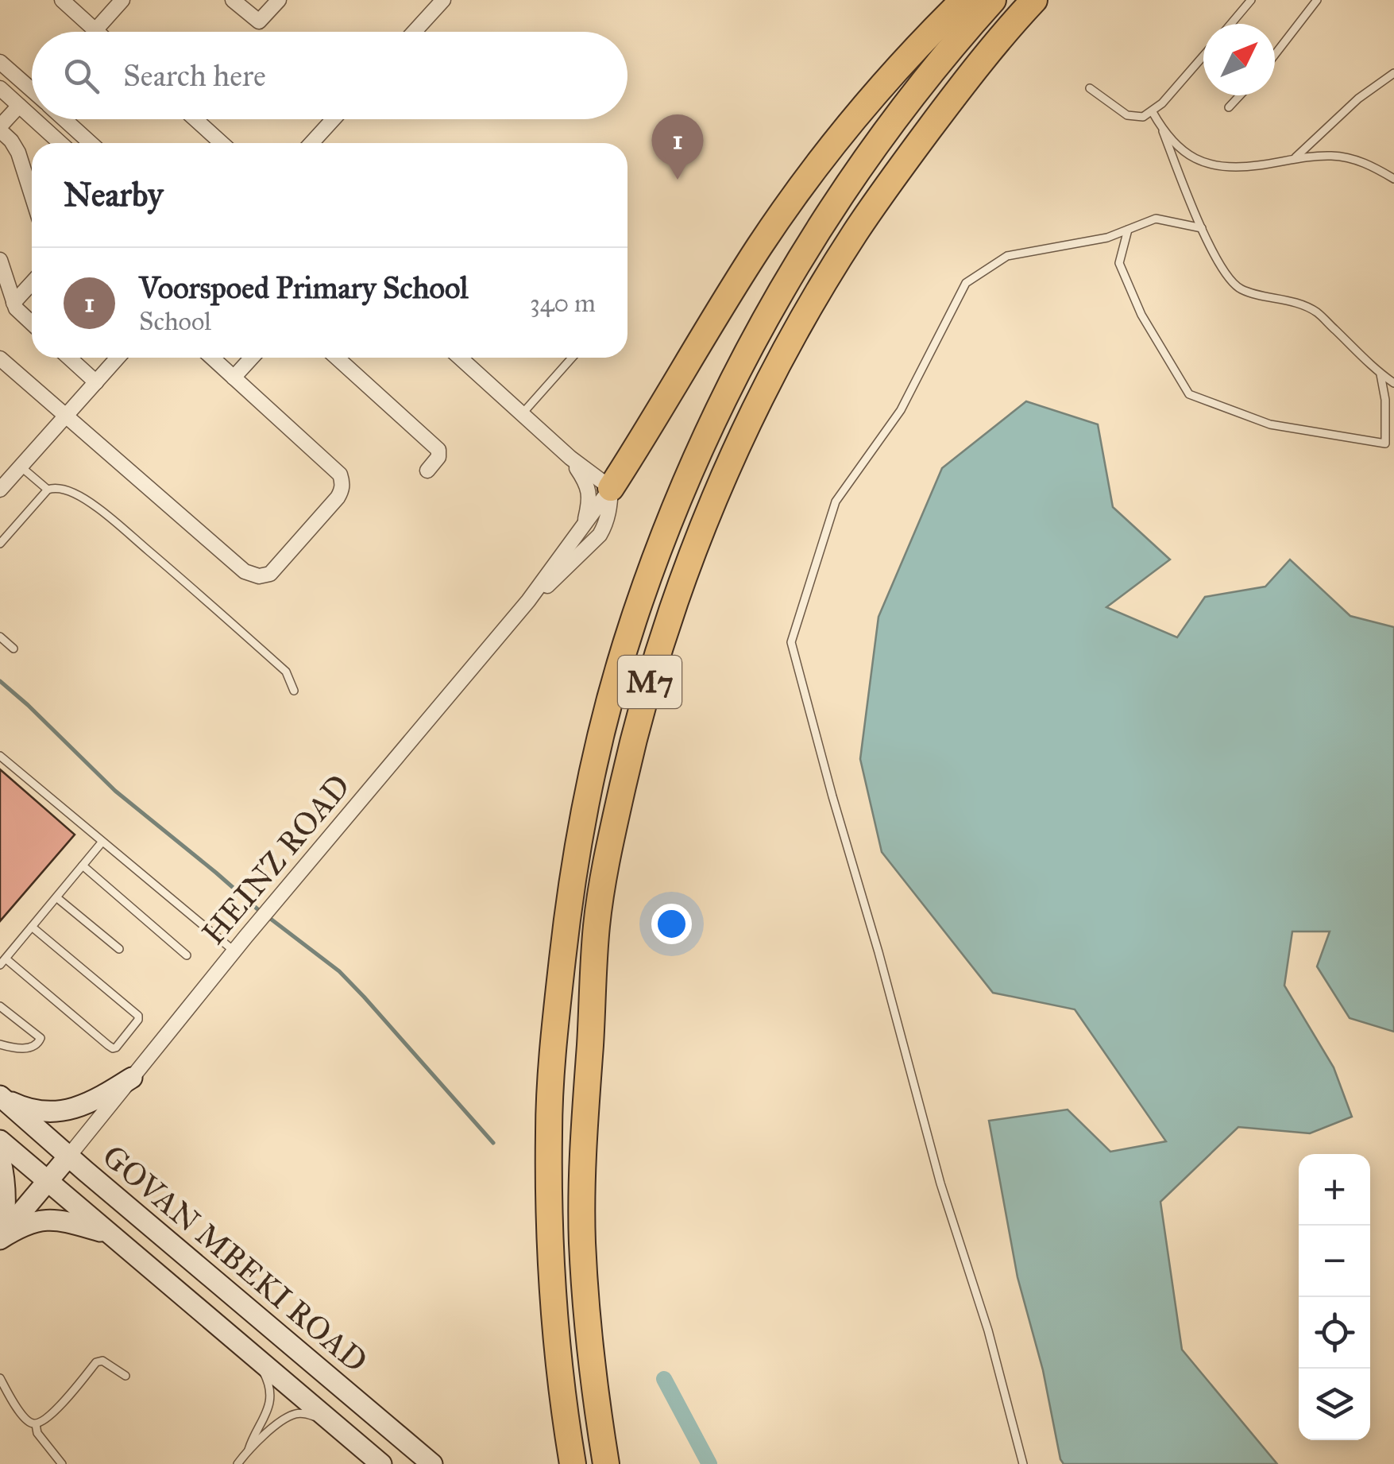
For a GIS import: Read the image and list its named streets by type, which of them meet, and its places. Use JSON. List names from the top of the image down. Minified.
{"streets":{"highway":["M7"],"main road":["GOVAN MBEKI ROAD"],"street":["HEINZ ROAD"]},"crossings":[["HEINZ ROAD","GOVAN MBEKI ROAD"]],"north":"top right","page":{"search":"Search here","pins":"1","heading":"Nearby","list":[{"mark":"1","name":"Voorspoed Primary School","note":"School","value":"340 m"}],"map_buttons":["+","−"]}}
